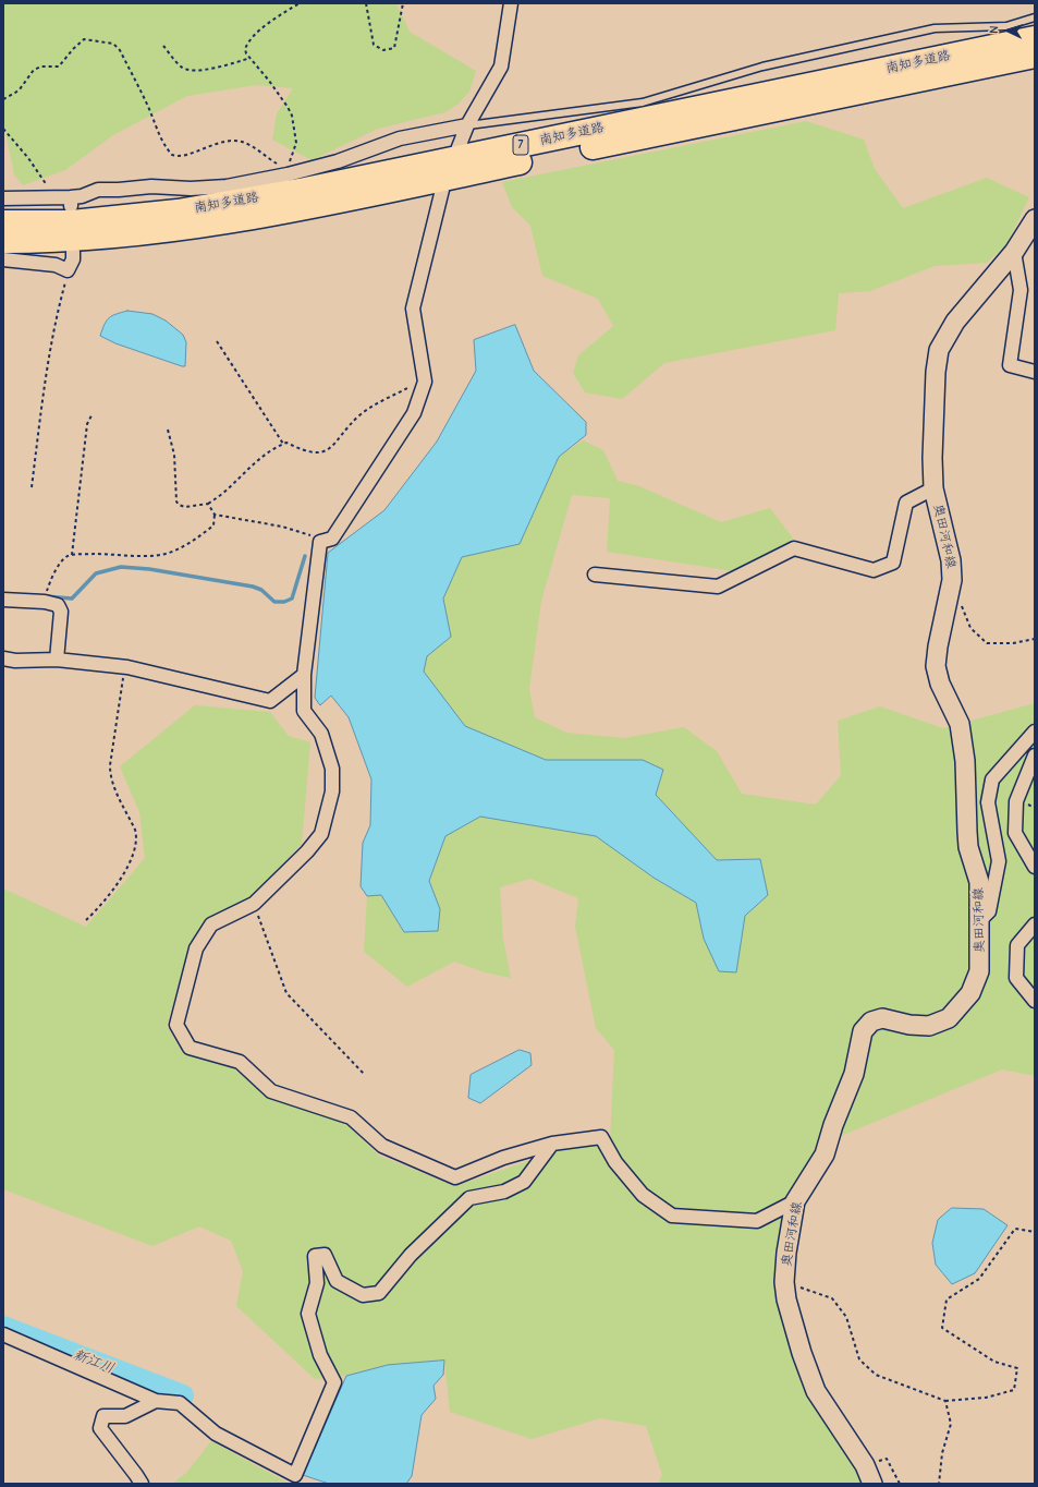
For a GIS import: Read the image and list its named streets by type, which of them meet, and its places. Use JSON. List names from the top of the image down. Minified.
{"streets":{"highway":["南知多道路","7"],"main road":["奥田河和線"]},"water":["新江川"],"north":"left"}
